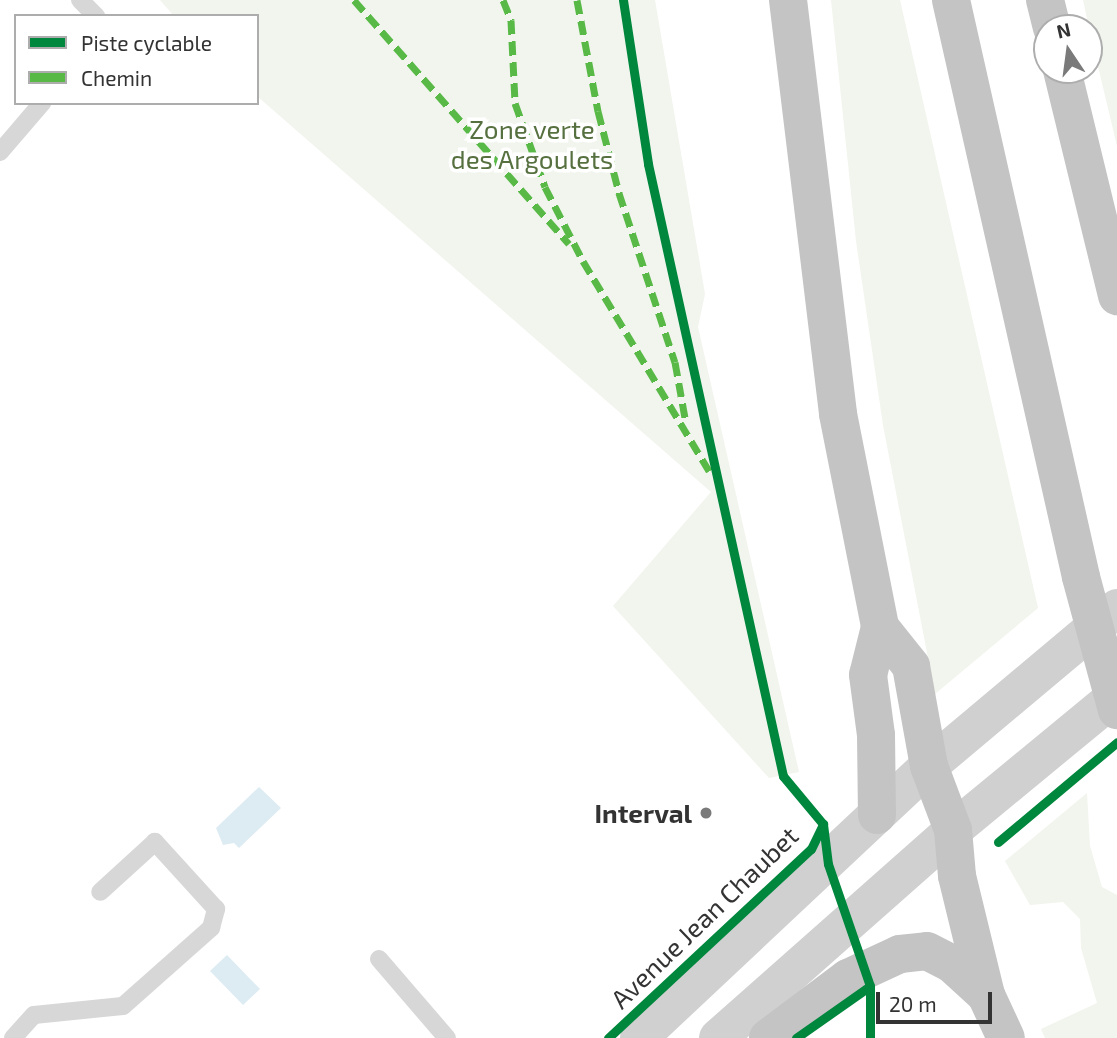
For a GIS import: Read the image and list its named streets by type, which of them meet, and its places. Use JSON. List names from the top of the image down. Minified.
{"streets":{"main road":["Avenue Jean Chaubet"]},"parks":["Zone verte des Argoulets"],"places":["Interval"],"legend":["Piste cyclable","Chemin"],"scale_bar":"20 m","north":"top"}
